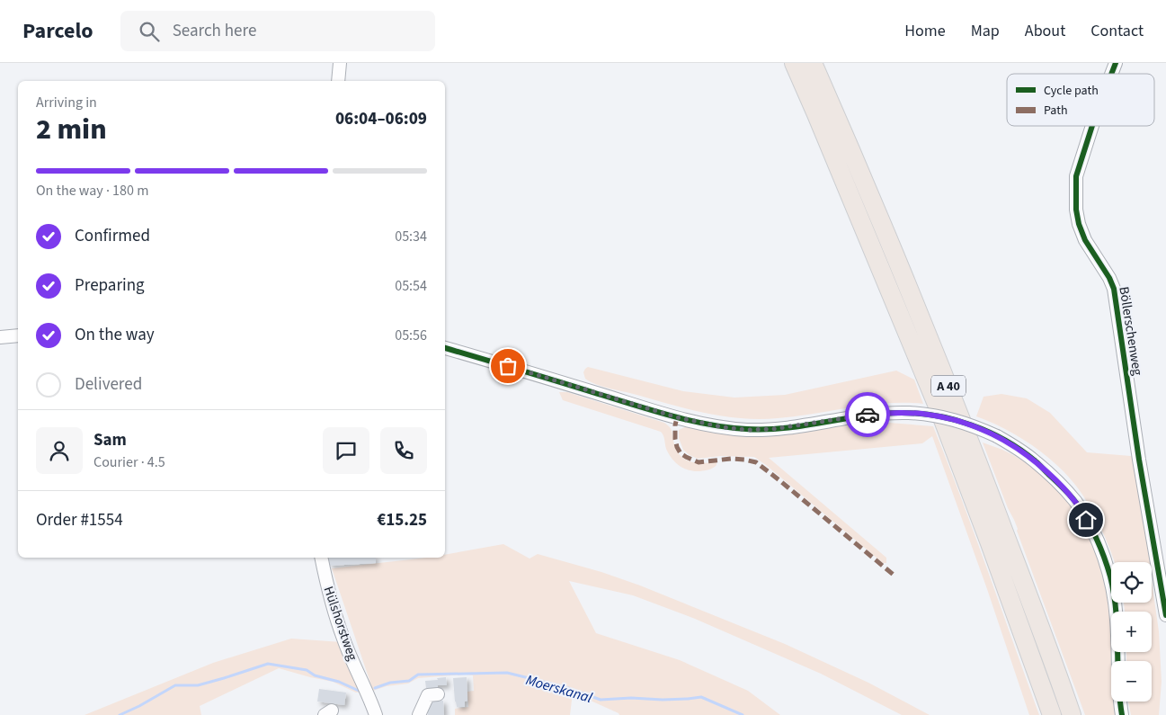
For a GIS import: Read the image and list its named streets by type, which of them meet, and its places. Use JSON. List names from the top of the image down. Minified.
{"streets":{"highway":["A 40"],"street":["Böllerschenweg","Hülshorstweg"]},"water":["Moerskanal"],"legend":["Cycle path","Path"],"page":{"header":"Parcelo","search":"Search here","nav":["Home","Map","About","Contact"],"heading":["2 min","Arriving in","06:04–06:09"],"panel":["Sam","Courier · 4.5","Order #1554","€15.25"],"bar":"On the way · 180 m","list":[["Confirmed","05:34"],["Preparing","05:54"],["On the way","05:56"],"Delivered"],"map_buttons":["+","−"]}}
